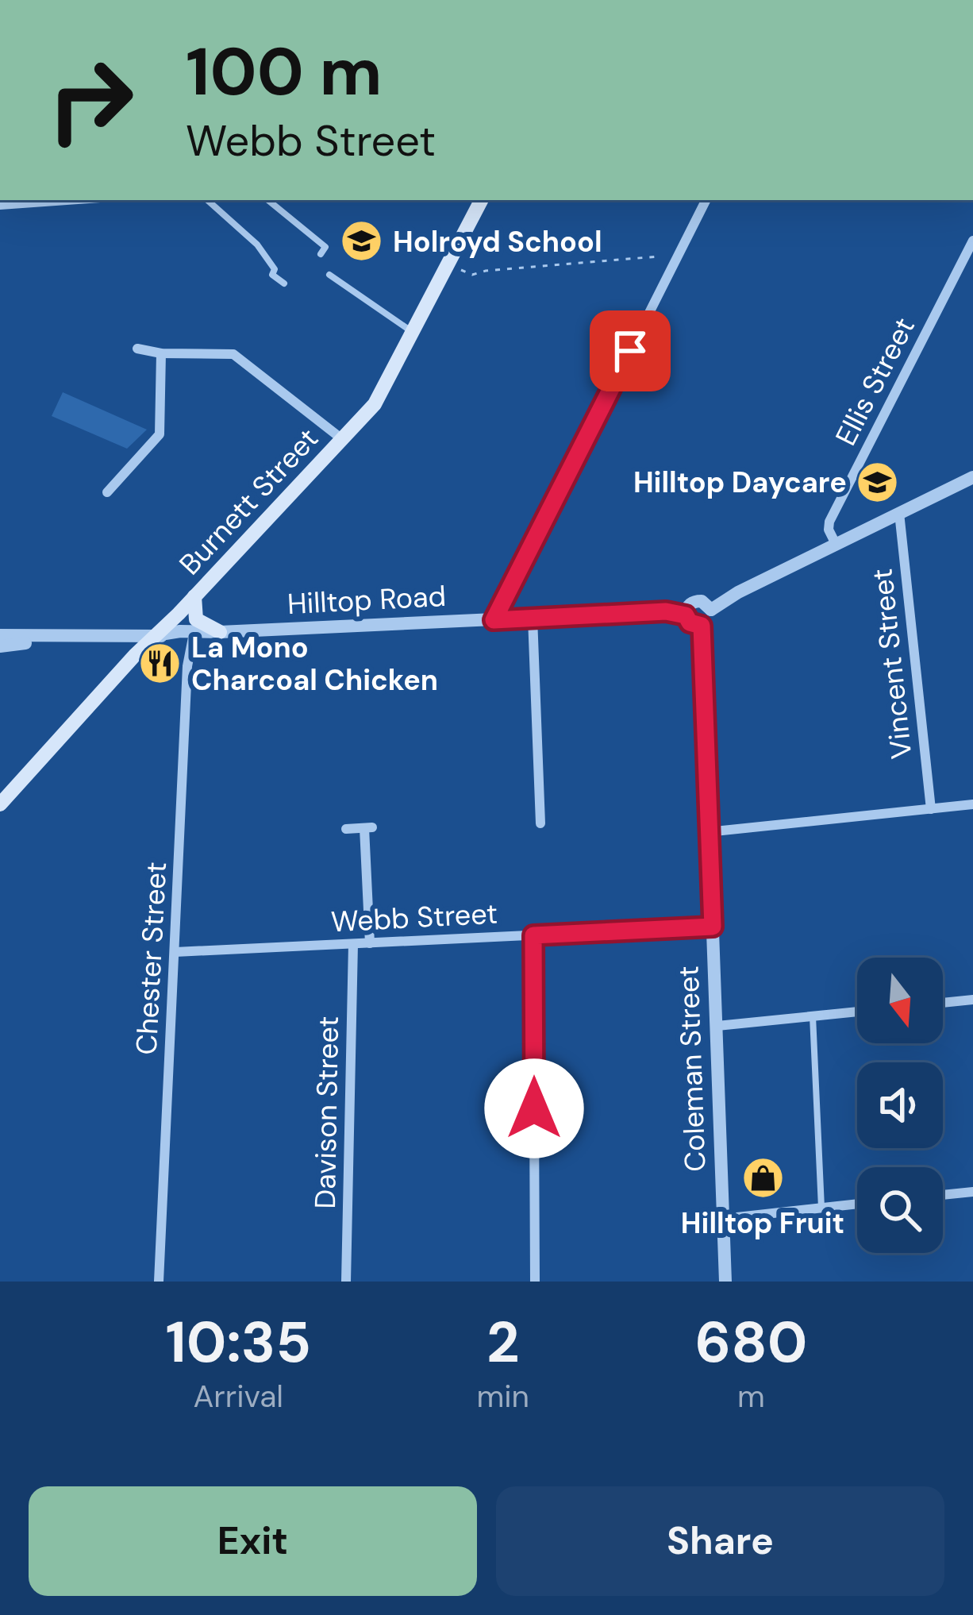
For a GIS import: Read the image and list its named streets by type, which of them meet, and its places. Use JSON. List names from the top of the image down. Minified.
{"streets":{"main road":["Burnett Street"],"street":["Ellis Street","Hilltop Road","Vincent Street","Webb Street","Chester Street","Coleman Street","Davison Street"]},"crossings":[["Burnett Street","Hilltop Road"],["Hilltop Road","Chester Street"],["Hilltop Road","Coleman Street"],["Webb Street","Chester Street"],["Webb Street","Coleman Street"],["Webb Street","Davison Street"]],"places":{"school or university":["Holroyd School","Hilltop Daycare"],"restaurant":["La Mono Charcoal Chicken"],"shop":["Hilltop Fruit"]},"north":"bottom","page":{"turn":["100 m","Webb Street"],"eta":["10:35","Arrival","2","min","680","m"],"buttons":["Exit","Share"]}}
